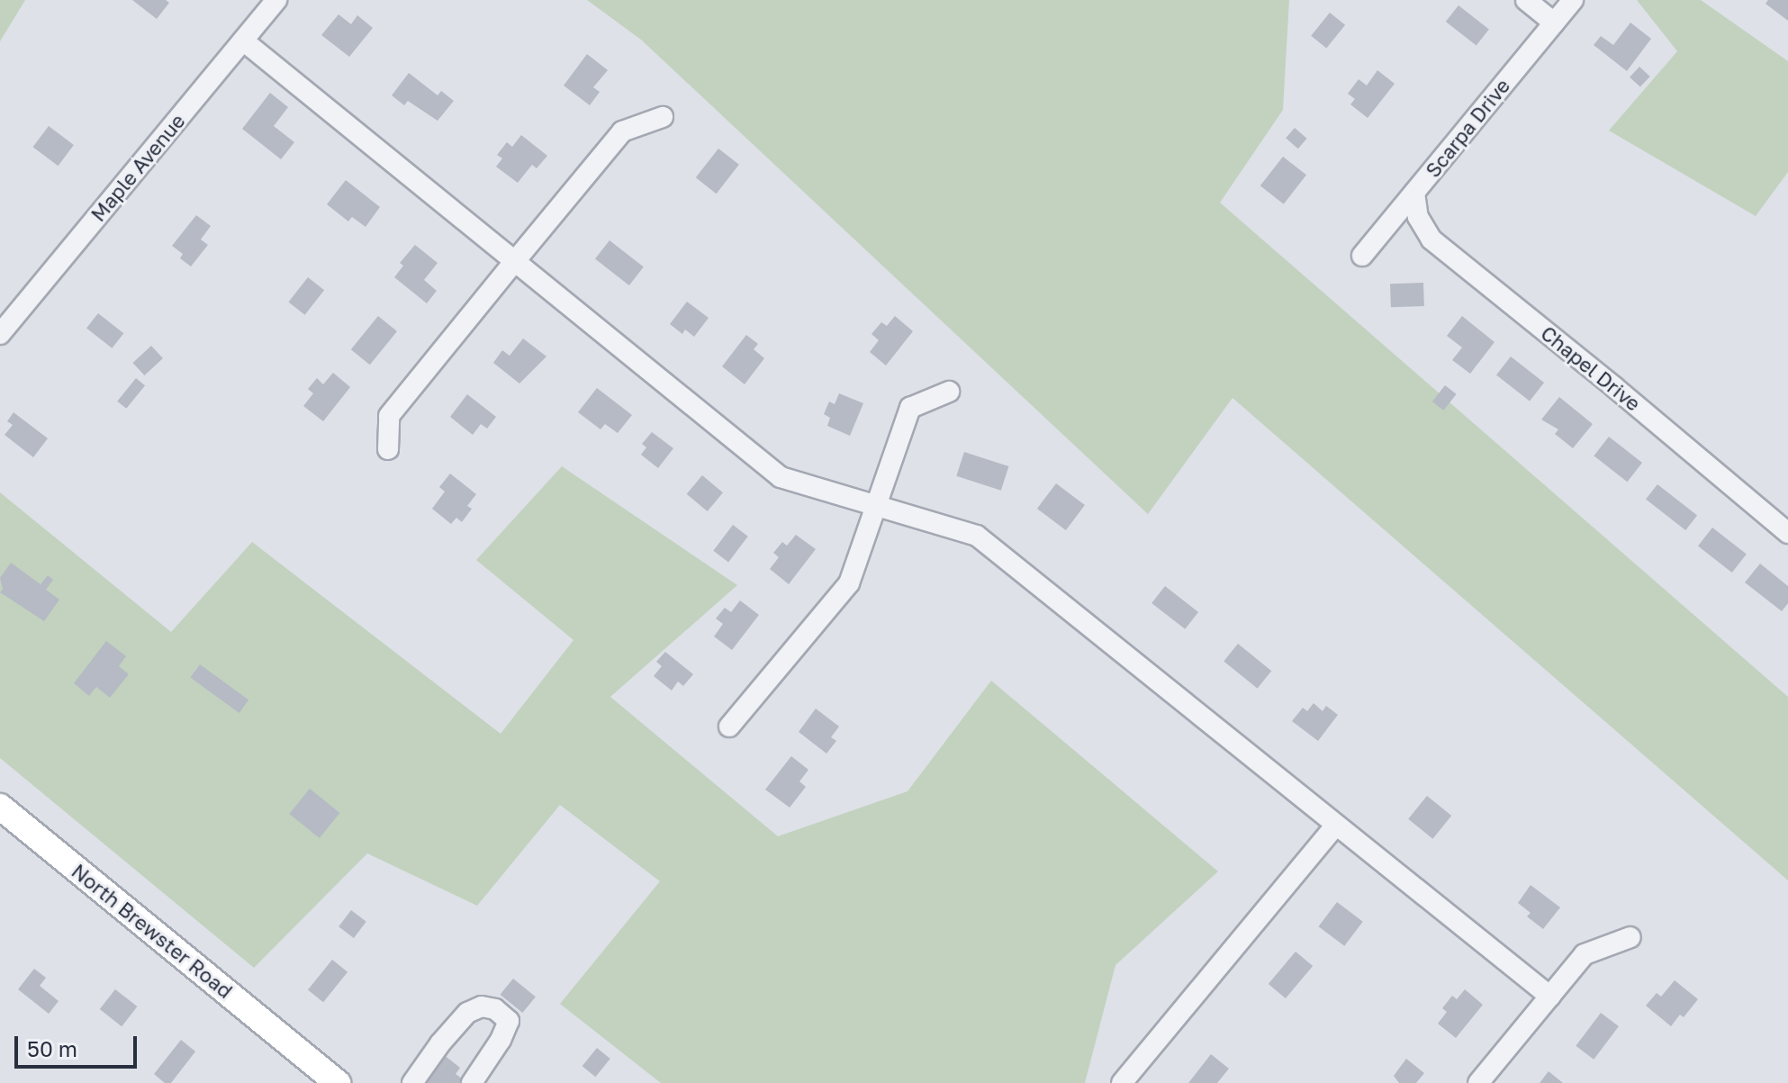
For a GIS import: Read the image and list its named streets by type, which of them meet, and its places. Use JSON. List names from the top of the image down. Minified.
{"streets":{"main road":["North Brewster Road"],"street":["Scarpa Drive","Maple Avenue","Chapel Drive"]},"crossings":[["Scarpa Drive","Chapel Drive"]],"scale_bar":"50 m"}
